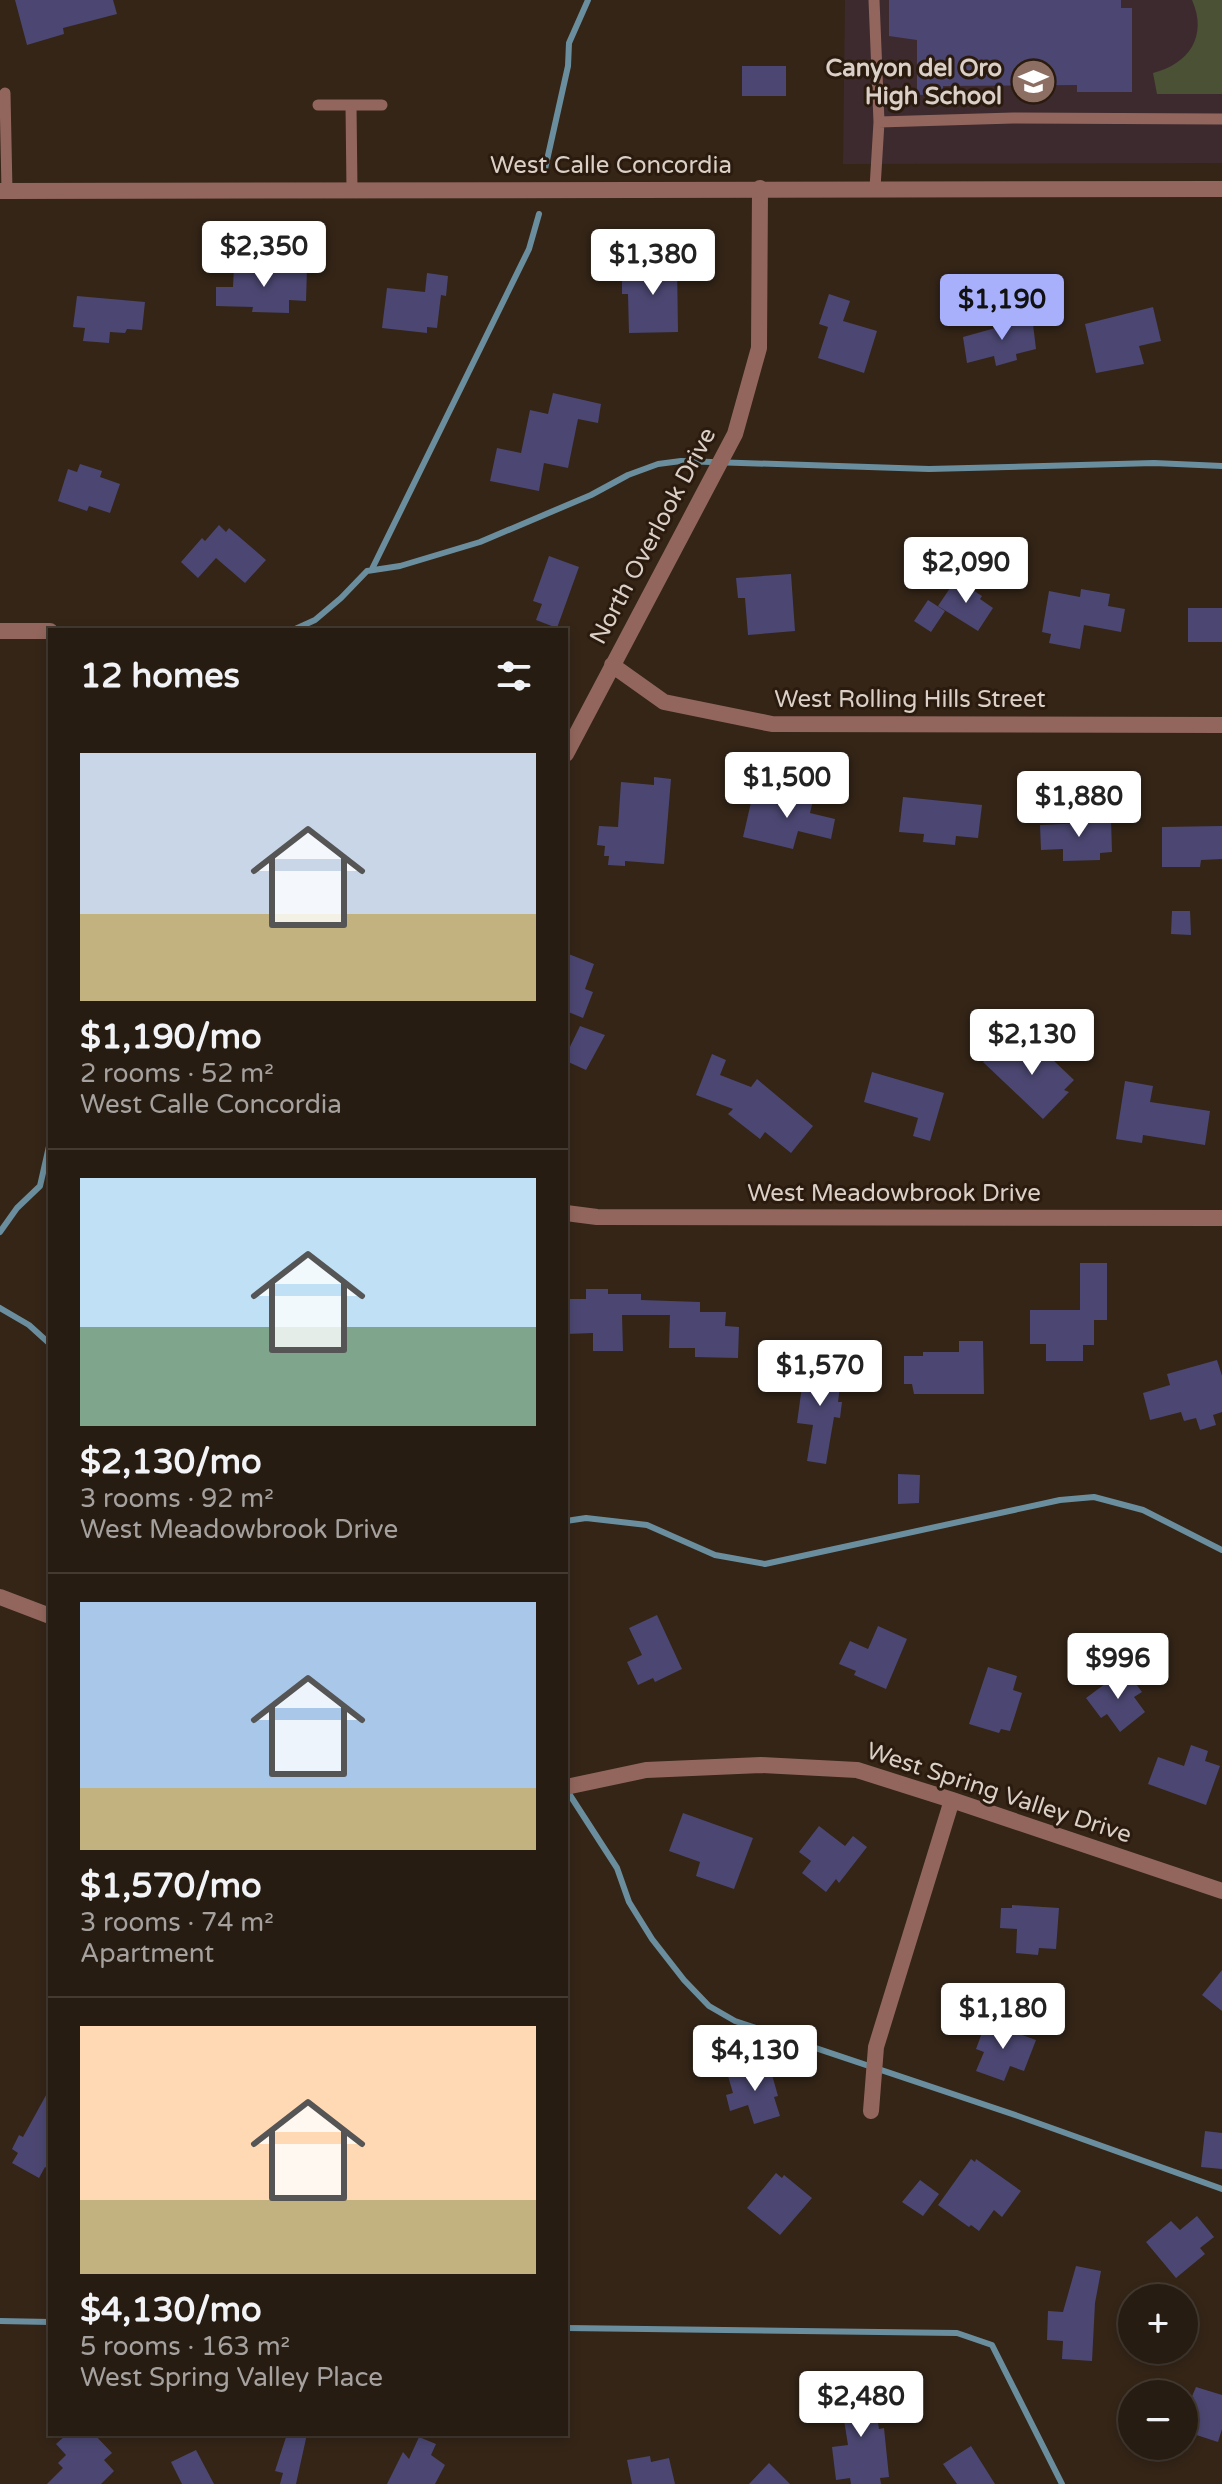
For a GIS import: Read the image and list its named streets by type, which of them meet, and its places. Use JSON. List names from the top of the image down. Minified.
{"streets":{"street":["West Calle Concordia","North Overlook Drive","West Rolling Hills Street","West Meadowbrook Drive","West Spring Valley Drive"]},"crossings":[["West Calle Concordia","North Overlook Drive"],["North Overlook Drive","West Rolling Hills Street"]],"places":{"school or university":["Canyon del Oro High School"]},"page":{"price":["$2,350","$1,380","$1,190","$2,090","$1,500","$1,880","$2,130","$1,570","$996","$1,180","$4,130","$2,480"],"heading":"12 homes","list":[{"name":"$1,190/mo","note":"2 rooms · 52 m² · West Calle Concordia"},{"name":"$2,130/mo","note":"3 rooms · 92 m² · West Meadowbrook Drive"},{"name":"$1,570/mo","note":"3 rooms · 74 m² · Apartment"},{"name":"$4,130/mo","note":"5 rooms · 163 m² · West Spring Valley Place"}],"map_buttons":["+","−"]}}
